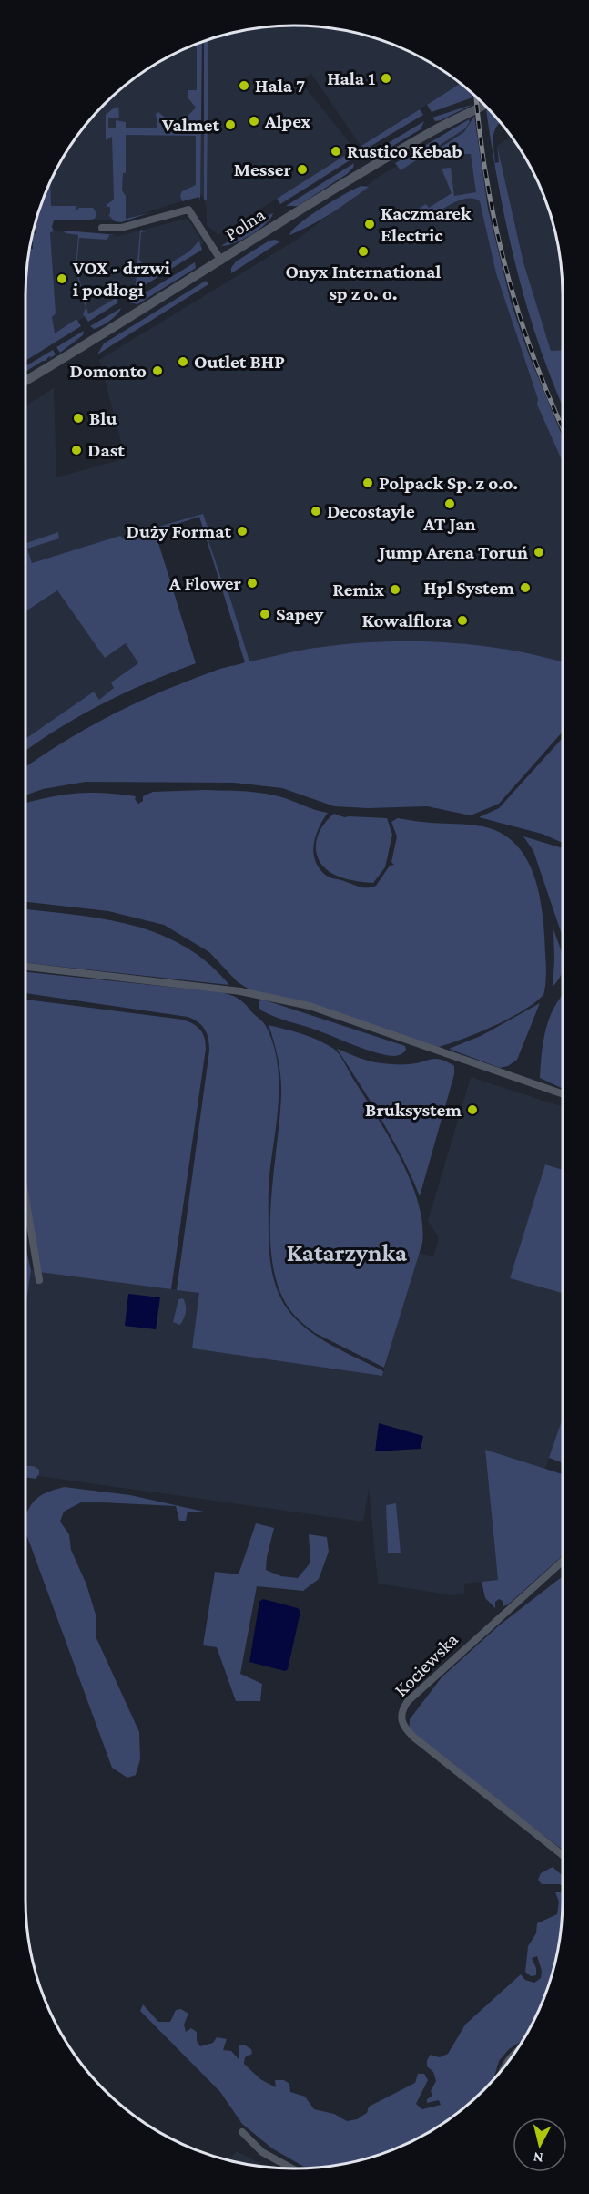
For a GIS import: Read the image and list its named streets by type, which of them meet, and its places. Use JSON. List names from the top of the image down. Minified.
{"streets":{"street":["Polna","Kociewska"]},"districts":["Katarzynka"],"places":["Hala 1","Hala 7","Alpex","Valmet","Rustico Kebab","Messer","Kaczmarek Electric","Onyx International sp z o. o.","VOX - drzwi i podłogi","Outlet BHP","Domonto","Blu","Dast","Polpack Sp. z o.o.","AT Jan","Decostayle","Duży Format","Jump Arena Toruń","A Flower","Hpl System","Remix","Sapey","Kowalflora","Bruksystem"],"north":"bottom"}
